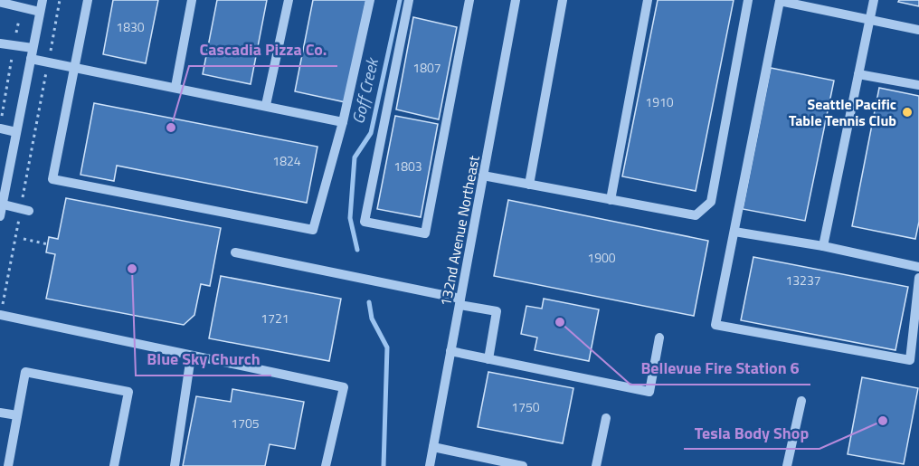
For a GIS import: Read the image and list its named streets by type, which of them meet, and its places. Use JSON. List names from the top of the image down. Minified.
{"streets":{"street":["132nd Avenue Northeast"]},"water":["Goff Creek"],"places":["Seattle Pacific Table Tennis Club","Cascadia Pizza Co.","Blue Sky Church","Bellevue Fire Station 6","Tesla Body Shop"],"house_numbers":["1830","1807","1910","1824","1803","1900","13237","1721","1750","1705"]}
